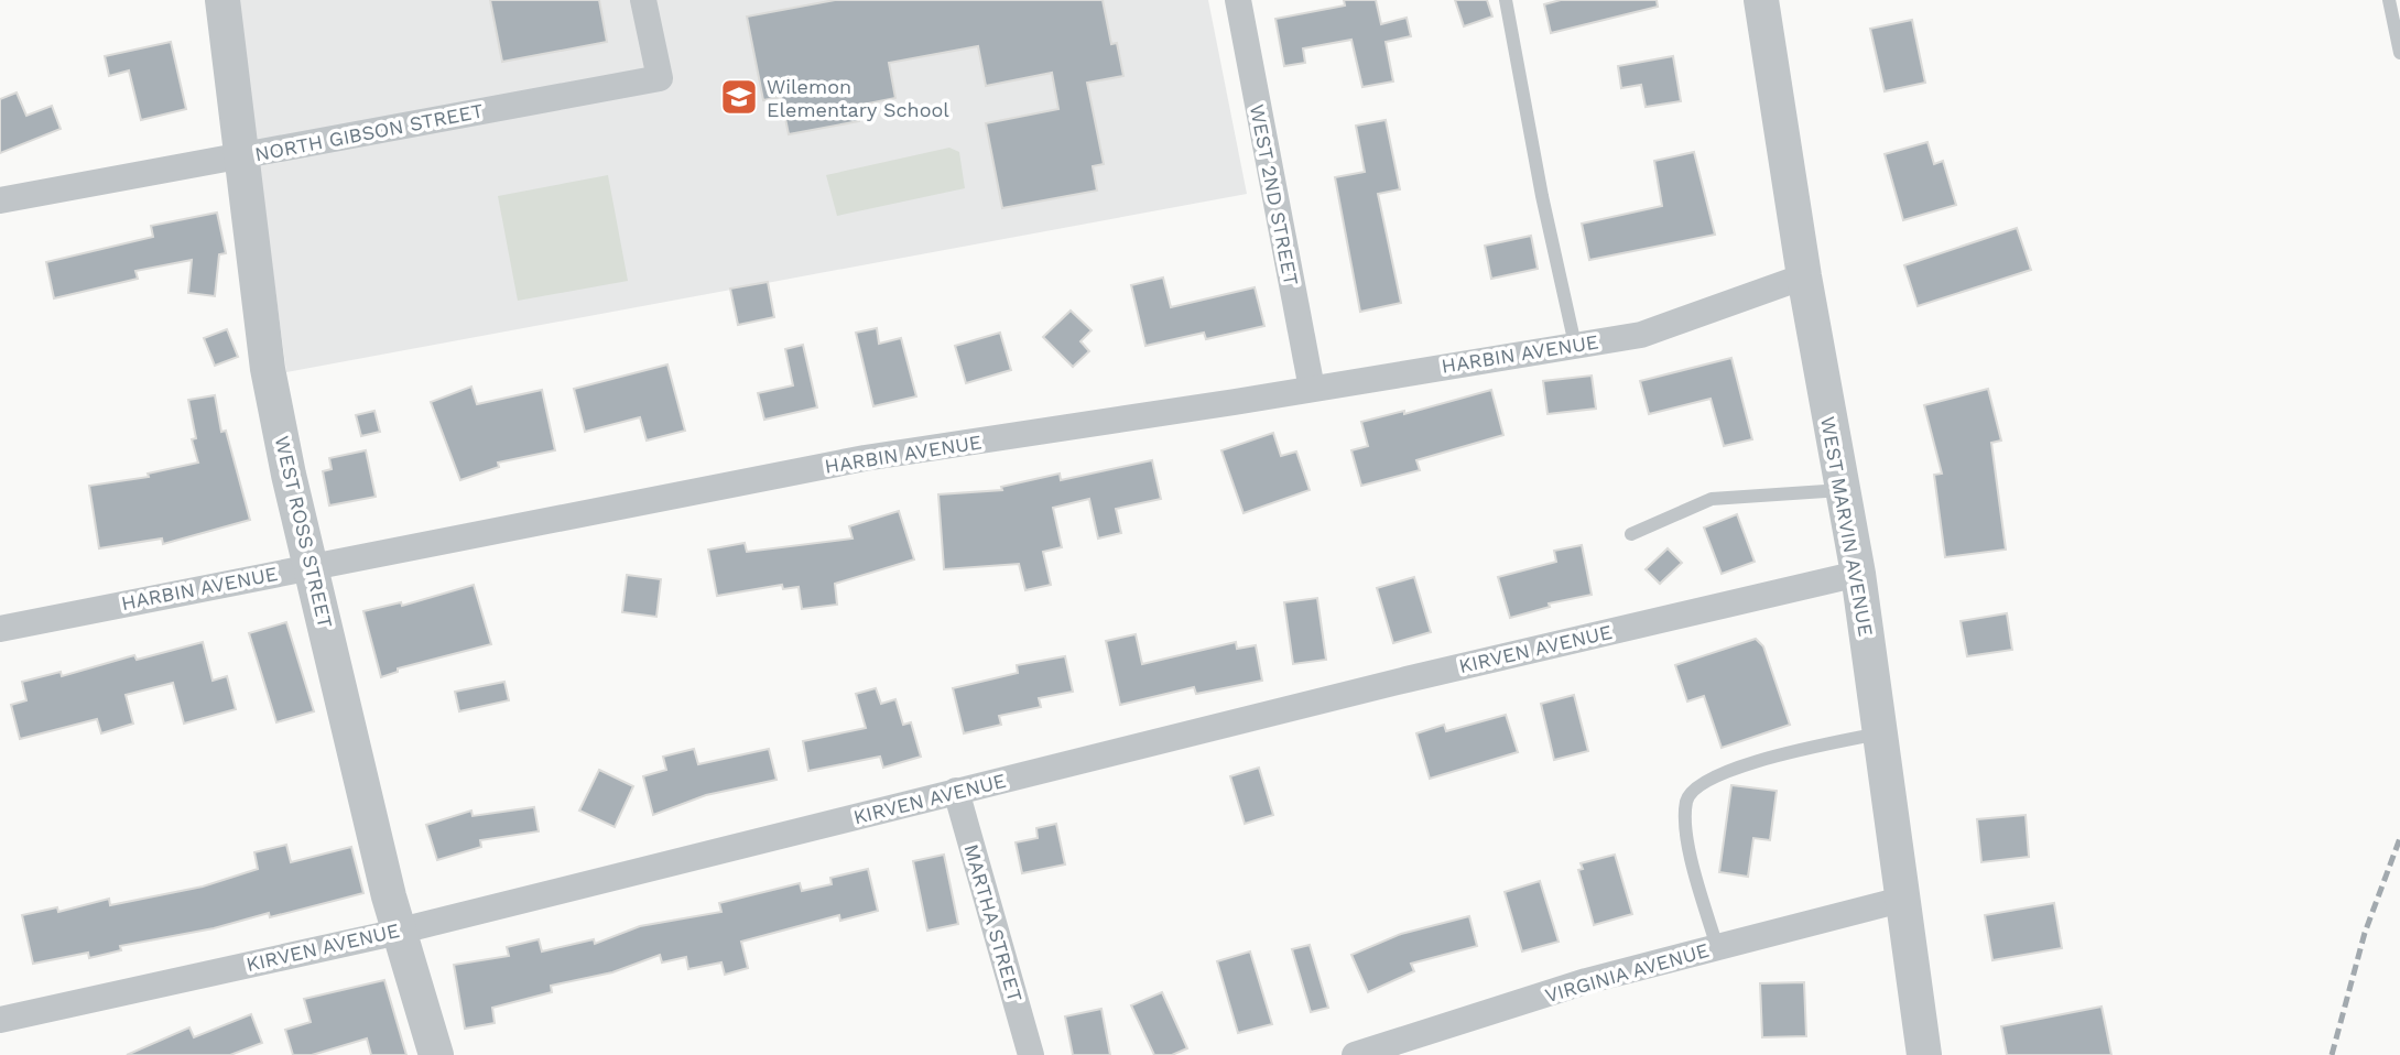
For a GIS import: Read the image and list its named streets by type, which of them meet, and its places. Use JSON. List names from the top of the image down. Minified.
{"streets":{"street":["NORTH GIBSON STREET","WEST 2ND STREET","HARBIN AVENUE","WEST MARVIN AVENUE","WEST ROSS STREET","KIRVEN AVENUE","MARTHA STREET","VIRGINIA AVENUE"]},"crossings":[["NORTH GIBSON STREET","WEST ROSS STREET"],["WEST 2ND STREET","HARBIN AVENUE"],["HARBIN AVENUE","WEST MARVIN AVENUE"],["HARBIN AVENUE","WEST ROSS STREET"],["WEST MARVIN AVENUE","KIRVEN AVENUE"],["WEST MARVIN AVENUE","VIRGINIA AVENUE"],["WEST ROSS STREET","KIRVEN AVENUE"],["KIRVEN AVENUE","MARTHA STREET"]],"places":{"school or university":["Wilemon Elementary School"]}}
